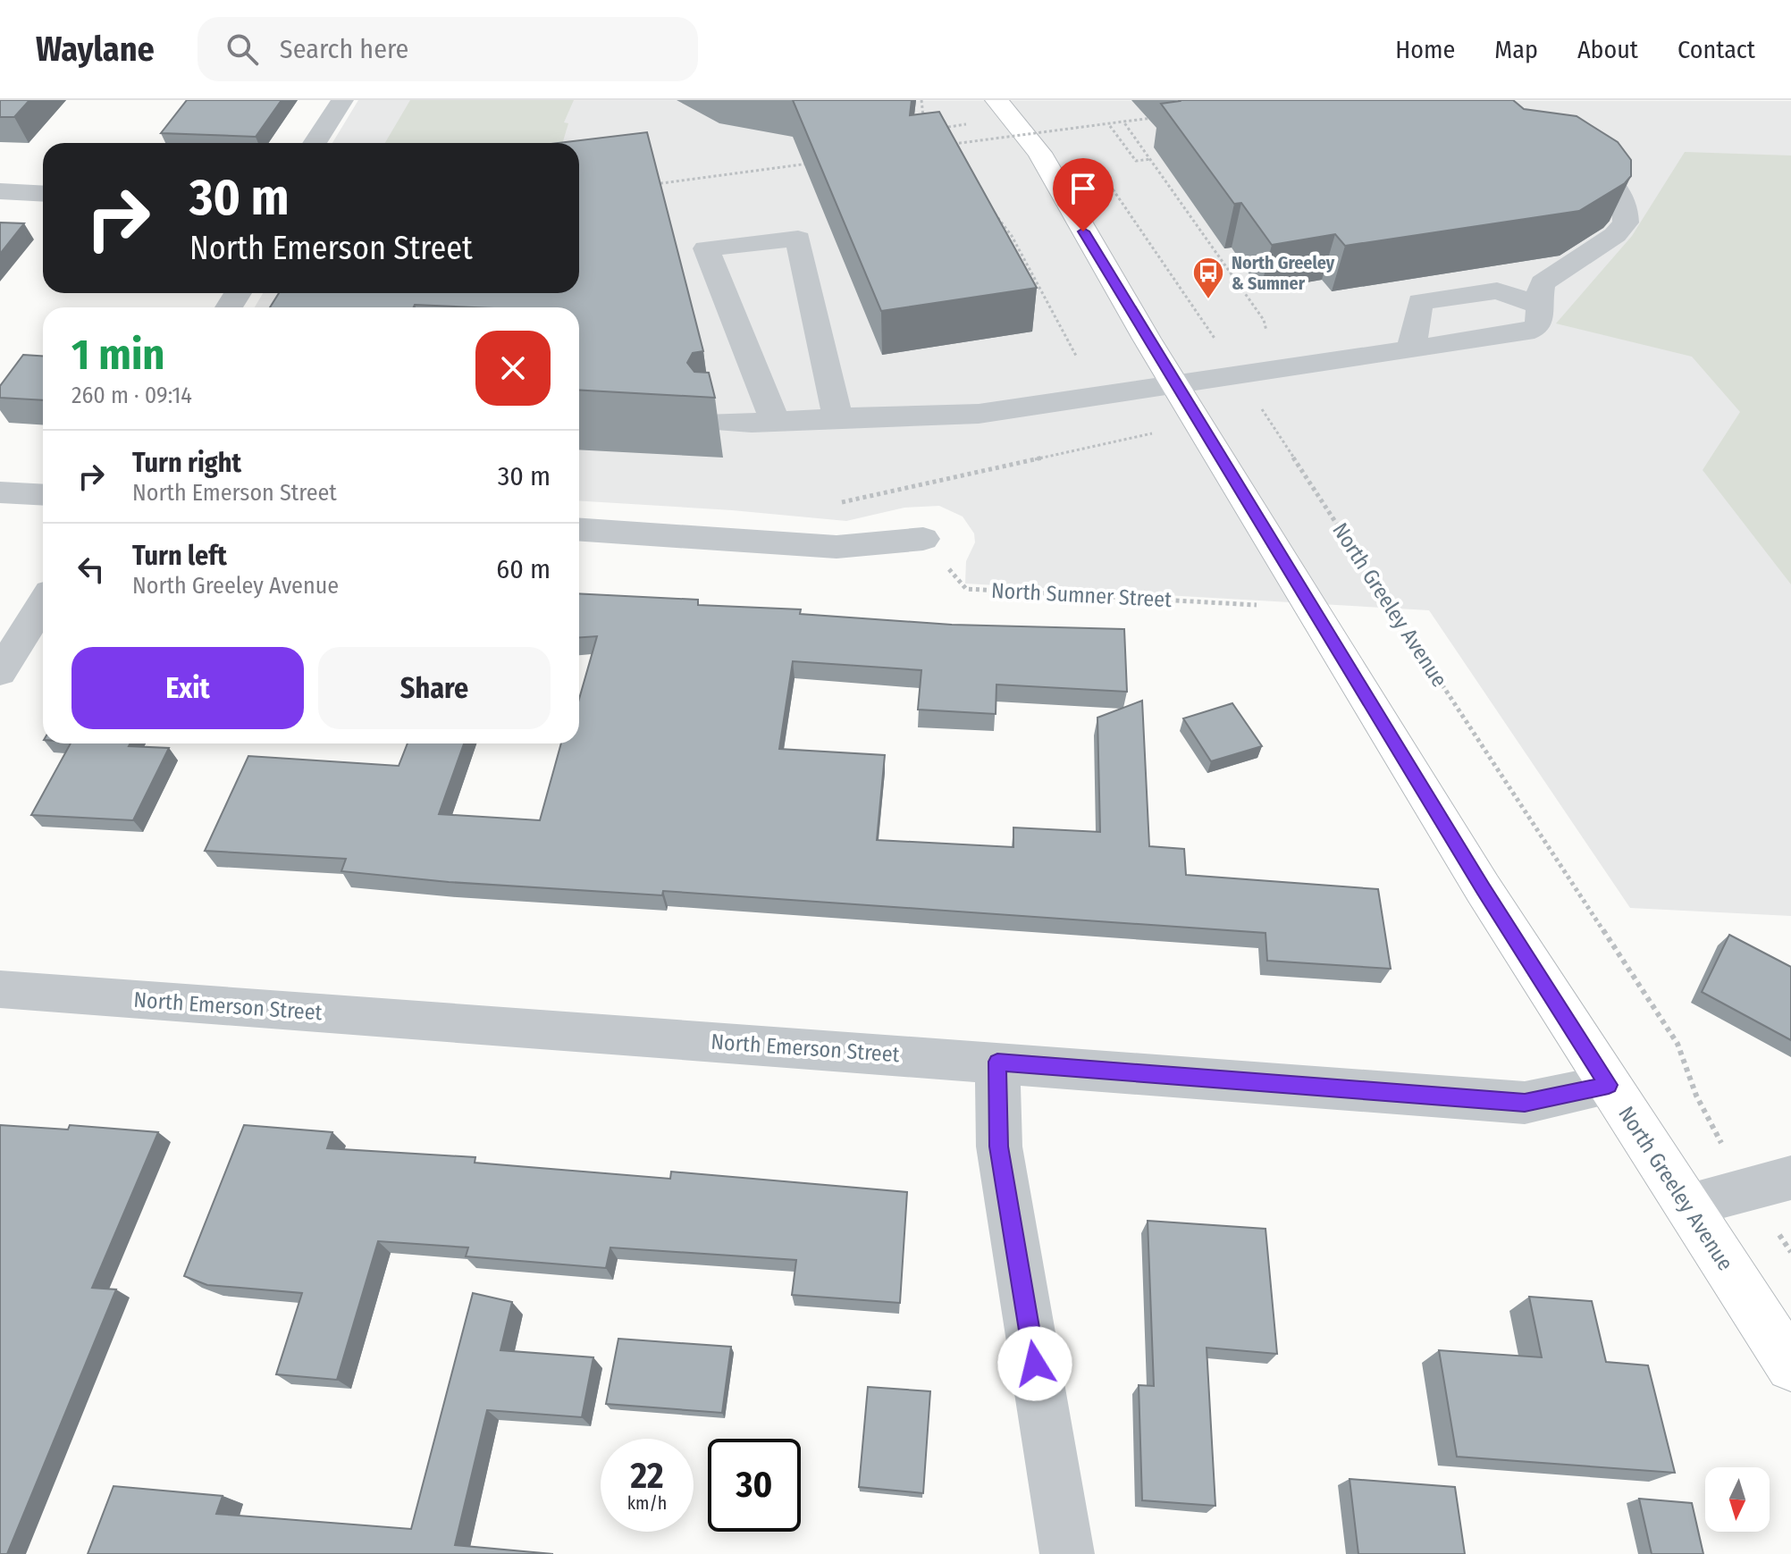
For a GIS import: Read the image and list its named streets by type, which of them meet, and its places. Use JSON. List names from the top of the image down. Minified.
{"streets":{"main road":["North Greeley Avenue"],"street":["North Emerson Street"],"path":["North Sumner Street"]},"crossings":[["North Sumner Street","North Greeley Avenue"],["North Greeley Avenue","North Emerson Street"]],"places":{"bus stop":["North Greeley & Sumner"]},"north":"bottom","page":{"header":"Waylane","search":"Search here","nav":["Home","Map","About","Contact"],"turn":["30 m","North Emerson Street"],"heading":["1 min","260 m · 09:14"],"list":[{"name":"Turn right","note":"North Emerson Street","value":"30 m"},{"name":"Turn left","note":"North Greeley Avenue","value":"60 m"}],"buttons":["Exit","Share"],"speed":"22 km/h","limit":"30"}}
